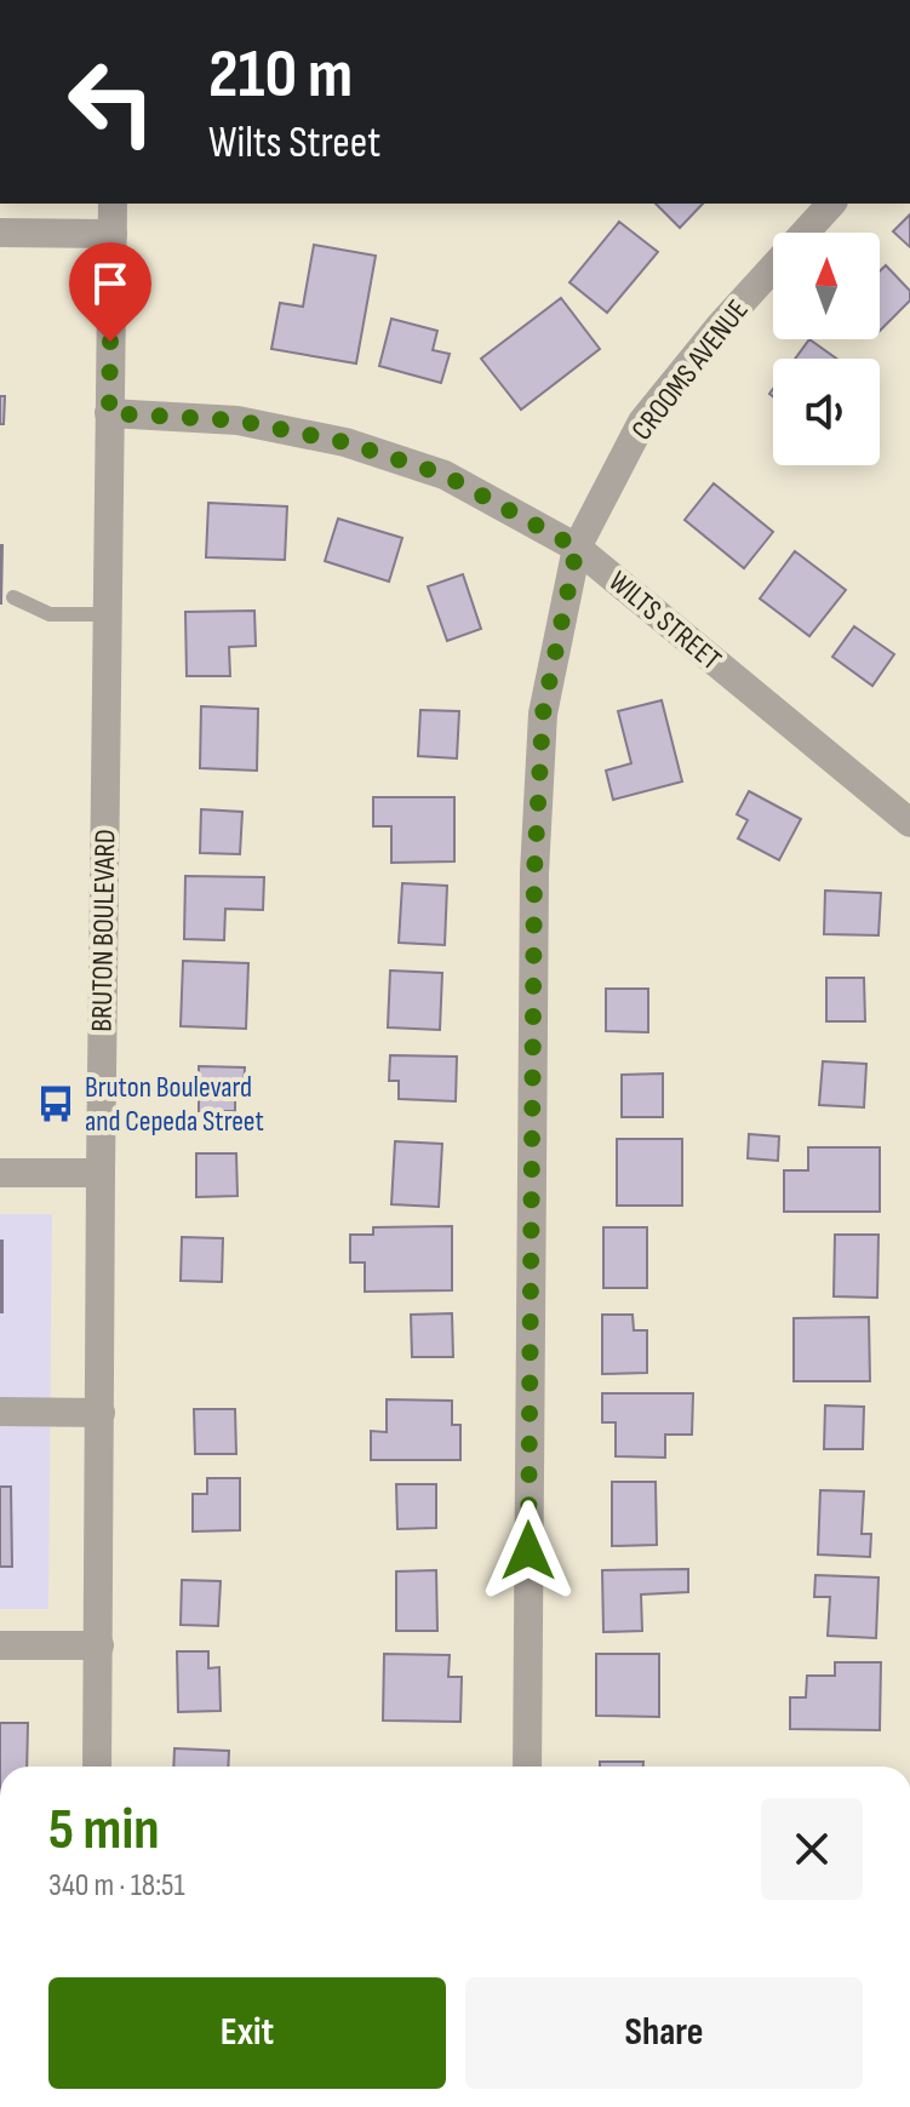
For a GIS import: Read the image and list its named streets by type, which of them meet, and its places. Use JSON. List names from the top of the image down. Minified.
{"streets":{"street":["CROOMS AVENUE","WILTS STREET","BRUTON BOULEVARD"]},"crossings":[["CROOMS AVENUE","WILTS STREET"],["WILTS STREET","BRUTON BOULEVARD"]],"places":{"bus stop":["Bruton Boulevard and Cepeda Street"]},"north":"top","page":{"turn":["210 m","Wilts Street"],"heading":["5 min","340 m · 18:51"],"buttons":["Exit","Share"]}}
